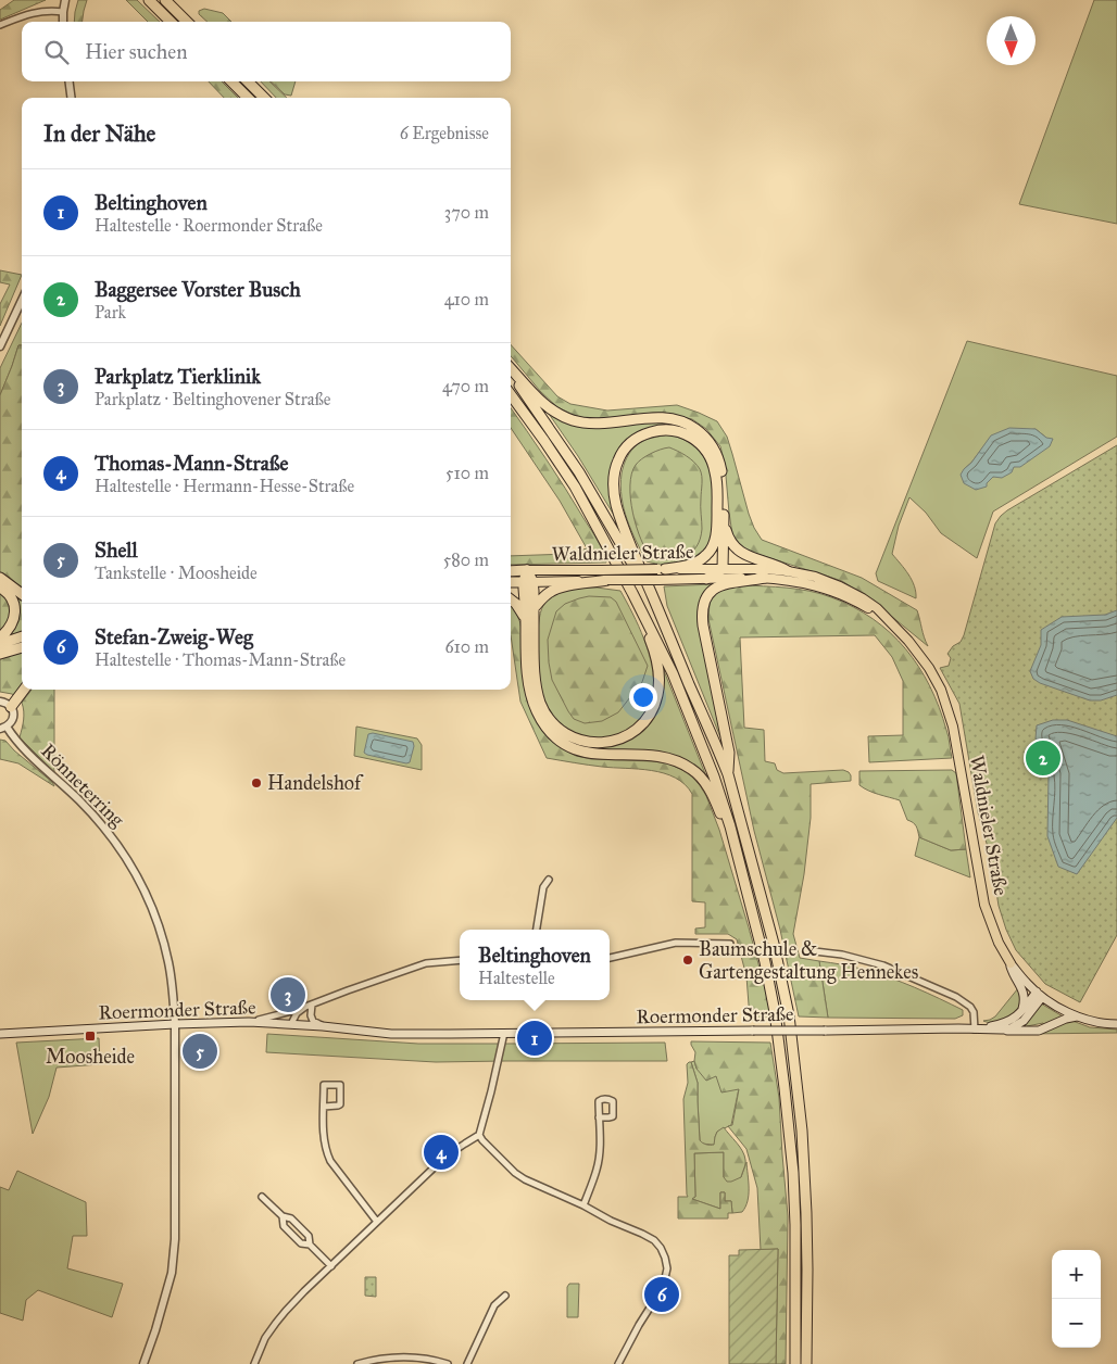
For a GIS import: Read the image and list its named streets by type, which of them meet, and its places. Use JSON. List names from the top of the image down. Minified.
{"streets":{"highway":["Waldnieler Straße"],"main road":["Roermonder Straße"],"street":["Rönneterring"]},"crossings":[["Waldnieler Straße","Roermonder Straße"],["Rönneterring","Roermonder Straße"]],"places":{"other":["Handelshof","Baumschule & Gartengestaltung Hennekes"],"transit":["Moosheide"]},"north":"bottom","page":{"search":"Hier suchen","heading":["In der Nähe","6 Ergebnisse"],"list":[{"mark":"1","name":"Beltinghoven","note":"Haltestelle · Roermonder Straße","value":"370 m"},{"mark":"2","name":"Baggersee Vorster Busch","note":"Park","value":"410 m"},{"mark":"3","name":"Parkplatz Tierklinik","note":"Parkplatz · Beltinghovener Straße","value":"470 m"},{"mark":"4","name":"Thomas-Mann-Straße","note":"Haltestelle · Hermann-Hesse-Straße","value":"510 m"},{"mark":"5","name":"Shell","note":"Tankstelle · Moosheide","value":"580 m"},{"mark":"6","name":"Stefan-Zweig-Weg","note":"Haltestelle · Thomas-Mann-Straße","value":"610 m"}],"pins":["2","3","1","5","4","6"],"popup":["Beltinghoven","Haltestelle"],"map_buttons":["+","−"]}}
